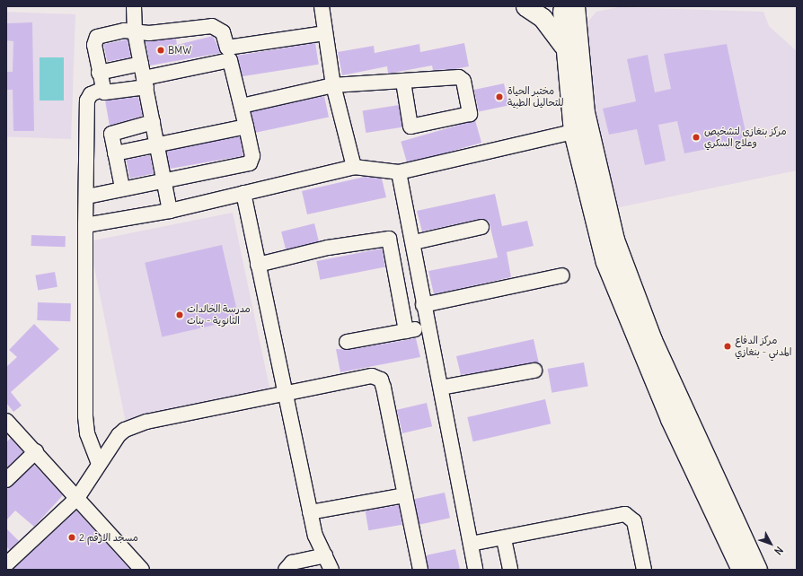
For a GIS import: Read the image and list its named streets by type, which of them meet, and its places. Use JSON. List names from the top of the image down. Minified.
{"places":["BMW","مختبر الحياة للتحاليل الطبية","مركز بنغازي لتشخيص وعلاج السكري","مدرسة الخالدات الثانوية - بنات","مركز الدفاع المدني - بنغازي","مسجد الارقم 2"],"north":"bottom right"}
